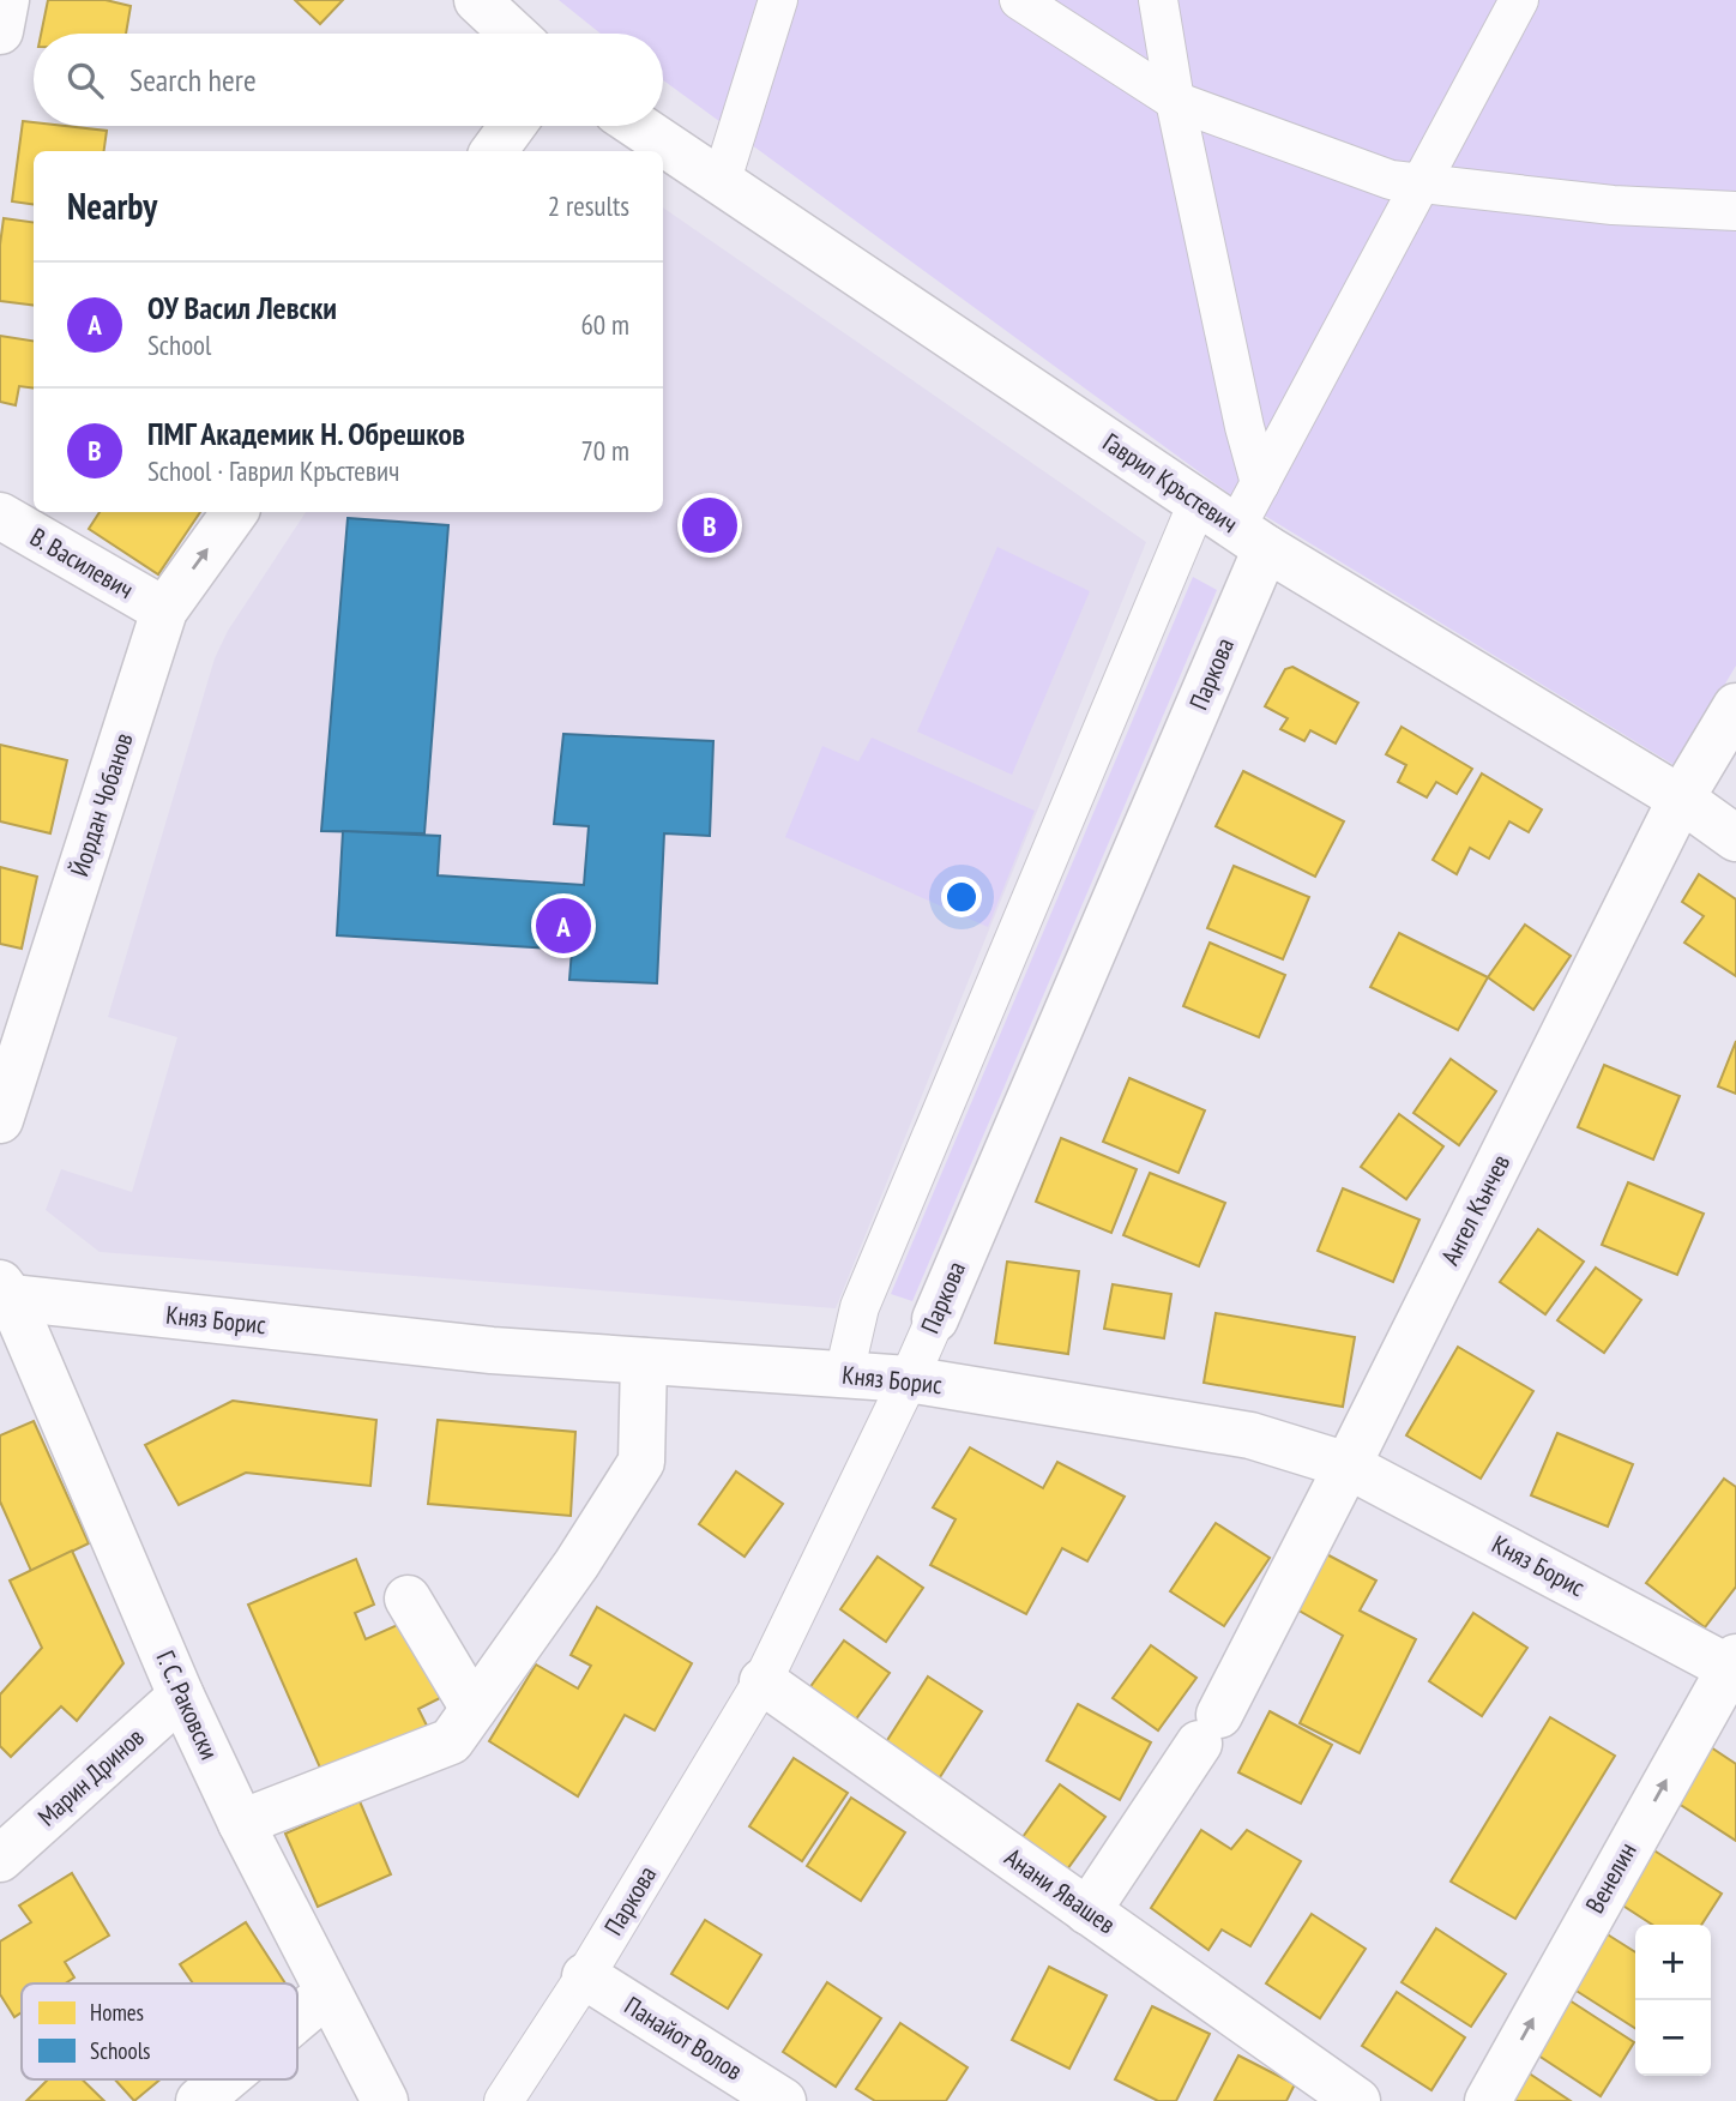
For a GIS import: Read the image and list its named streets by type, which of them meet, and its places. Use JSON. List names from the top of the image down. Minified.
{"streets":{"street":["Гаврил Кръстевич","В. Василевич","Паркова","Йордан Чобанов","Ангел Кънчев","Княз Борис","Г. С. Раковски","Марин Дринов","Венелин","Анани Явашев","Панайот Волов"]},"crossings":[["Гаврил Кръстевич","Паркова"],["Гаврил Кръстевич","Ангел Кънчев"],["В. Василевич","Йордан Чобанов"],["Паркова","Княз Борис"],["Паркова","Анани Явашев"],["Паркова","Панайот Волов"],["Ангел Кънчев","Княз Борис"],["Ангел Кънчев","Анани Явашев"],["Княз Борис","Г. С. Раковски"],["Княз Борис","Венелин"],["Г. С. Раковски","Марин Дринов"]],"one_way":["Венелин"],"legend":["Homes","Schools"],"page":{"search":"Search here","heading":["Nearby","2 results"],"list":[{"mark":"A","name":"ОУ Васил Левски","note":"School","value":"60 m"},{"mark":"B","name":"ПМГ Академик Н. Обрешков","note":"School · Гаврил Кръстевич","value":"70 m"}],"pins":["B","A"],"map_buttons":["+","−"]}}
